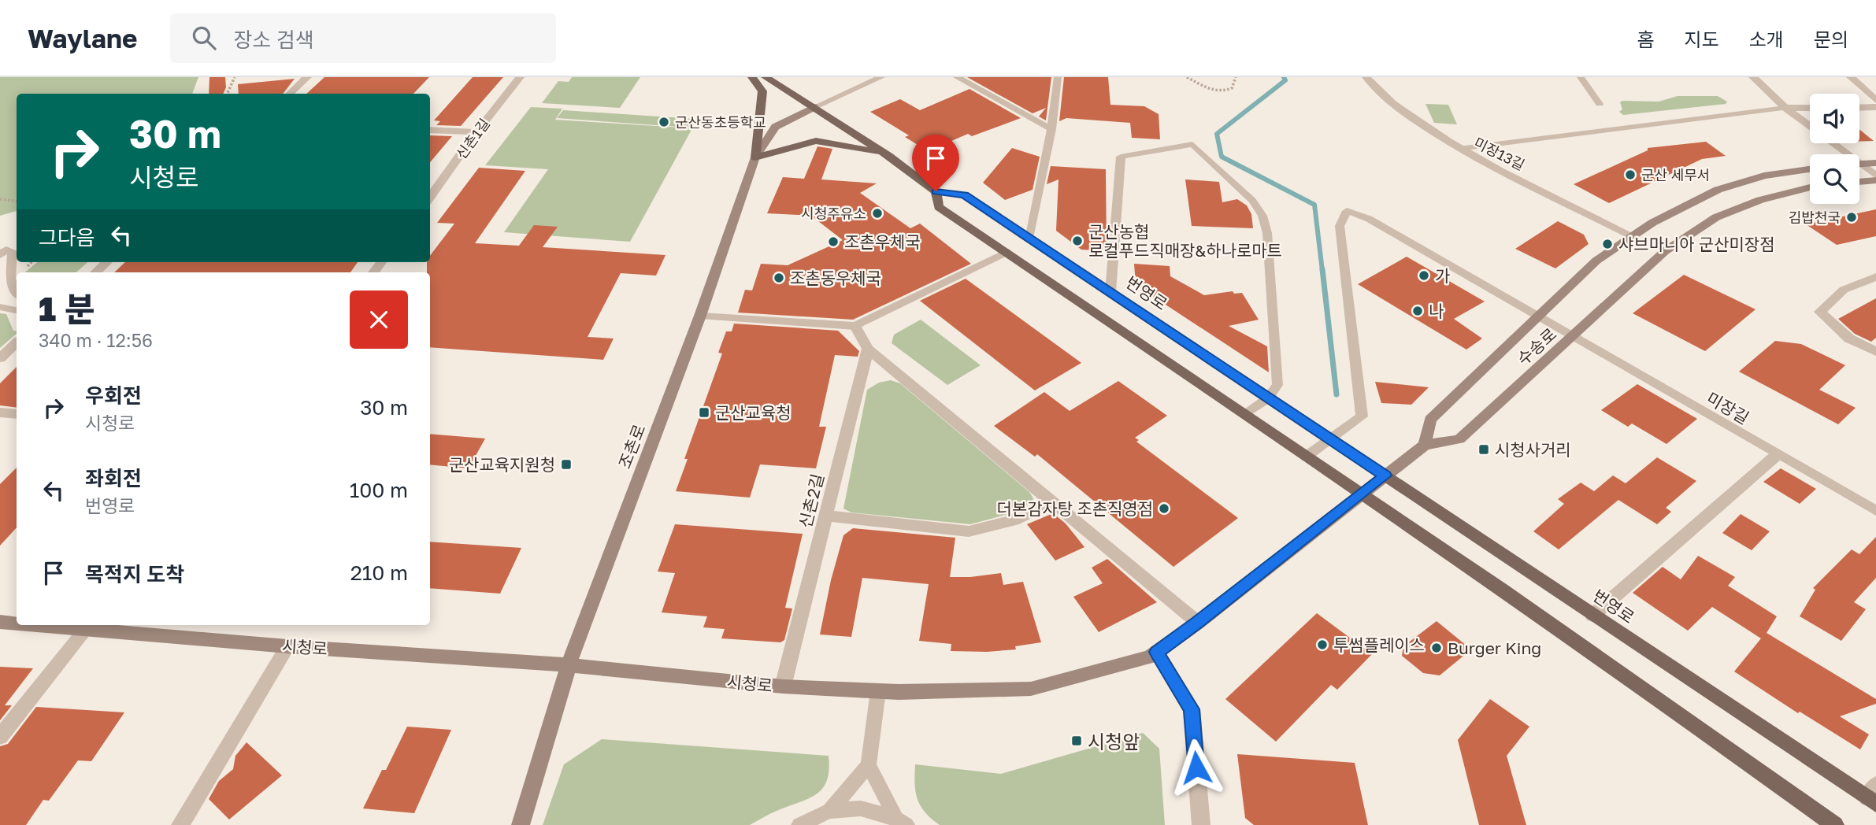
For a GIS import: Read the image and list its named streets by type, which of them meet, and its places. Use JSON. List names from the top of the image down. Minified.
{"streets":{"main road":["번영로"],"street":["신촌1길","미장13길","수송로","조촌로","신촌2길","시청로"],"lane":["미장길"]},"crossings":[["미장13길","수송로"],["번영로","수송로"],["번영로","조촌로"],["번영로","시청로"],["수송로","미장길"],["수송로","시청로"],["조촌로","시청로"],["신촌2길","시청로"]],"places":{"other":["군산동초등학교","군산 세무서","시청주유소","김밥천국","군산농협 로컬푸드직매장&하나로마트","조촌우체국","샤브마니아 군산미장점","가","조촌동우체국","나","더본감자탕 조촌직영점","투썸플레이스","Burger King"],"transit":["군산교육청","시청사거리","군산교육지원청","시청앞"]},"page":{"header":"Waylane","search":"장소 검색","nav":["홈","지도","소개","문의"],"turn":["30 m","시청로"],"then":"그다음","heading":["1 분","340 m · 12:56"],"list":[{"name":"우회전","note":"시청로","value":"30 m"},{"name":"좌회전","note":"번영로","value":"100 m"},{"name":"목적지 도착","value":"210 m"}]}}
